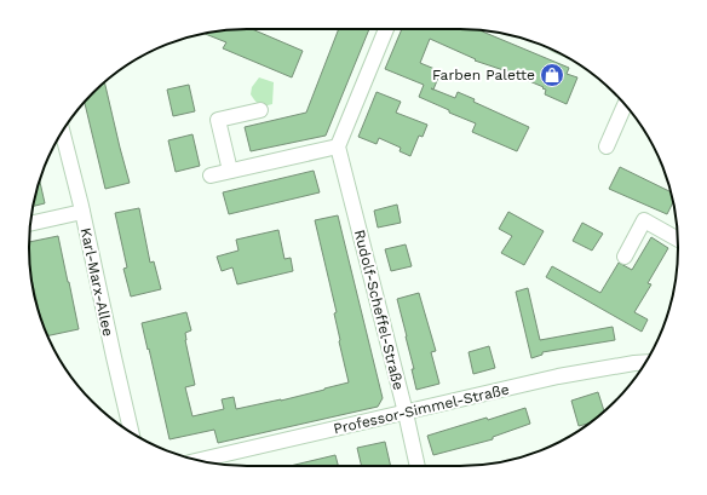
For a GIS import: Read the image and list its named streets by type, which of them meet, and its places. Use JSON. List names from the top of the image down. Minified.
{"streets":{"street":["Karl-Marx-Allee","Rudolf-Scheffel-Straße","Professor-Simmel-Straße"]},"crossings":[["Rudolf-Scheffel-Straße","Professor-Simmel-Straße"]],"places":{"shop":["Farben Palette"]}}
